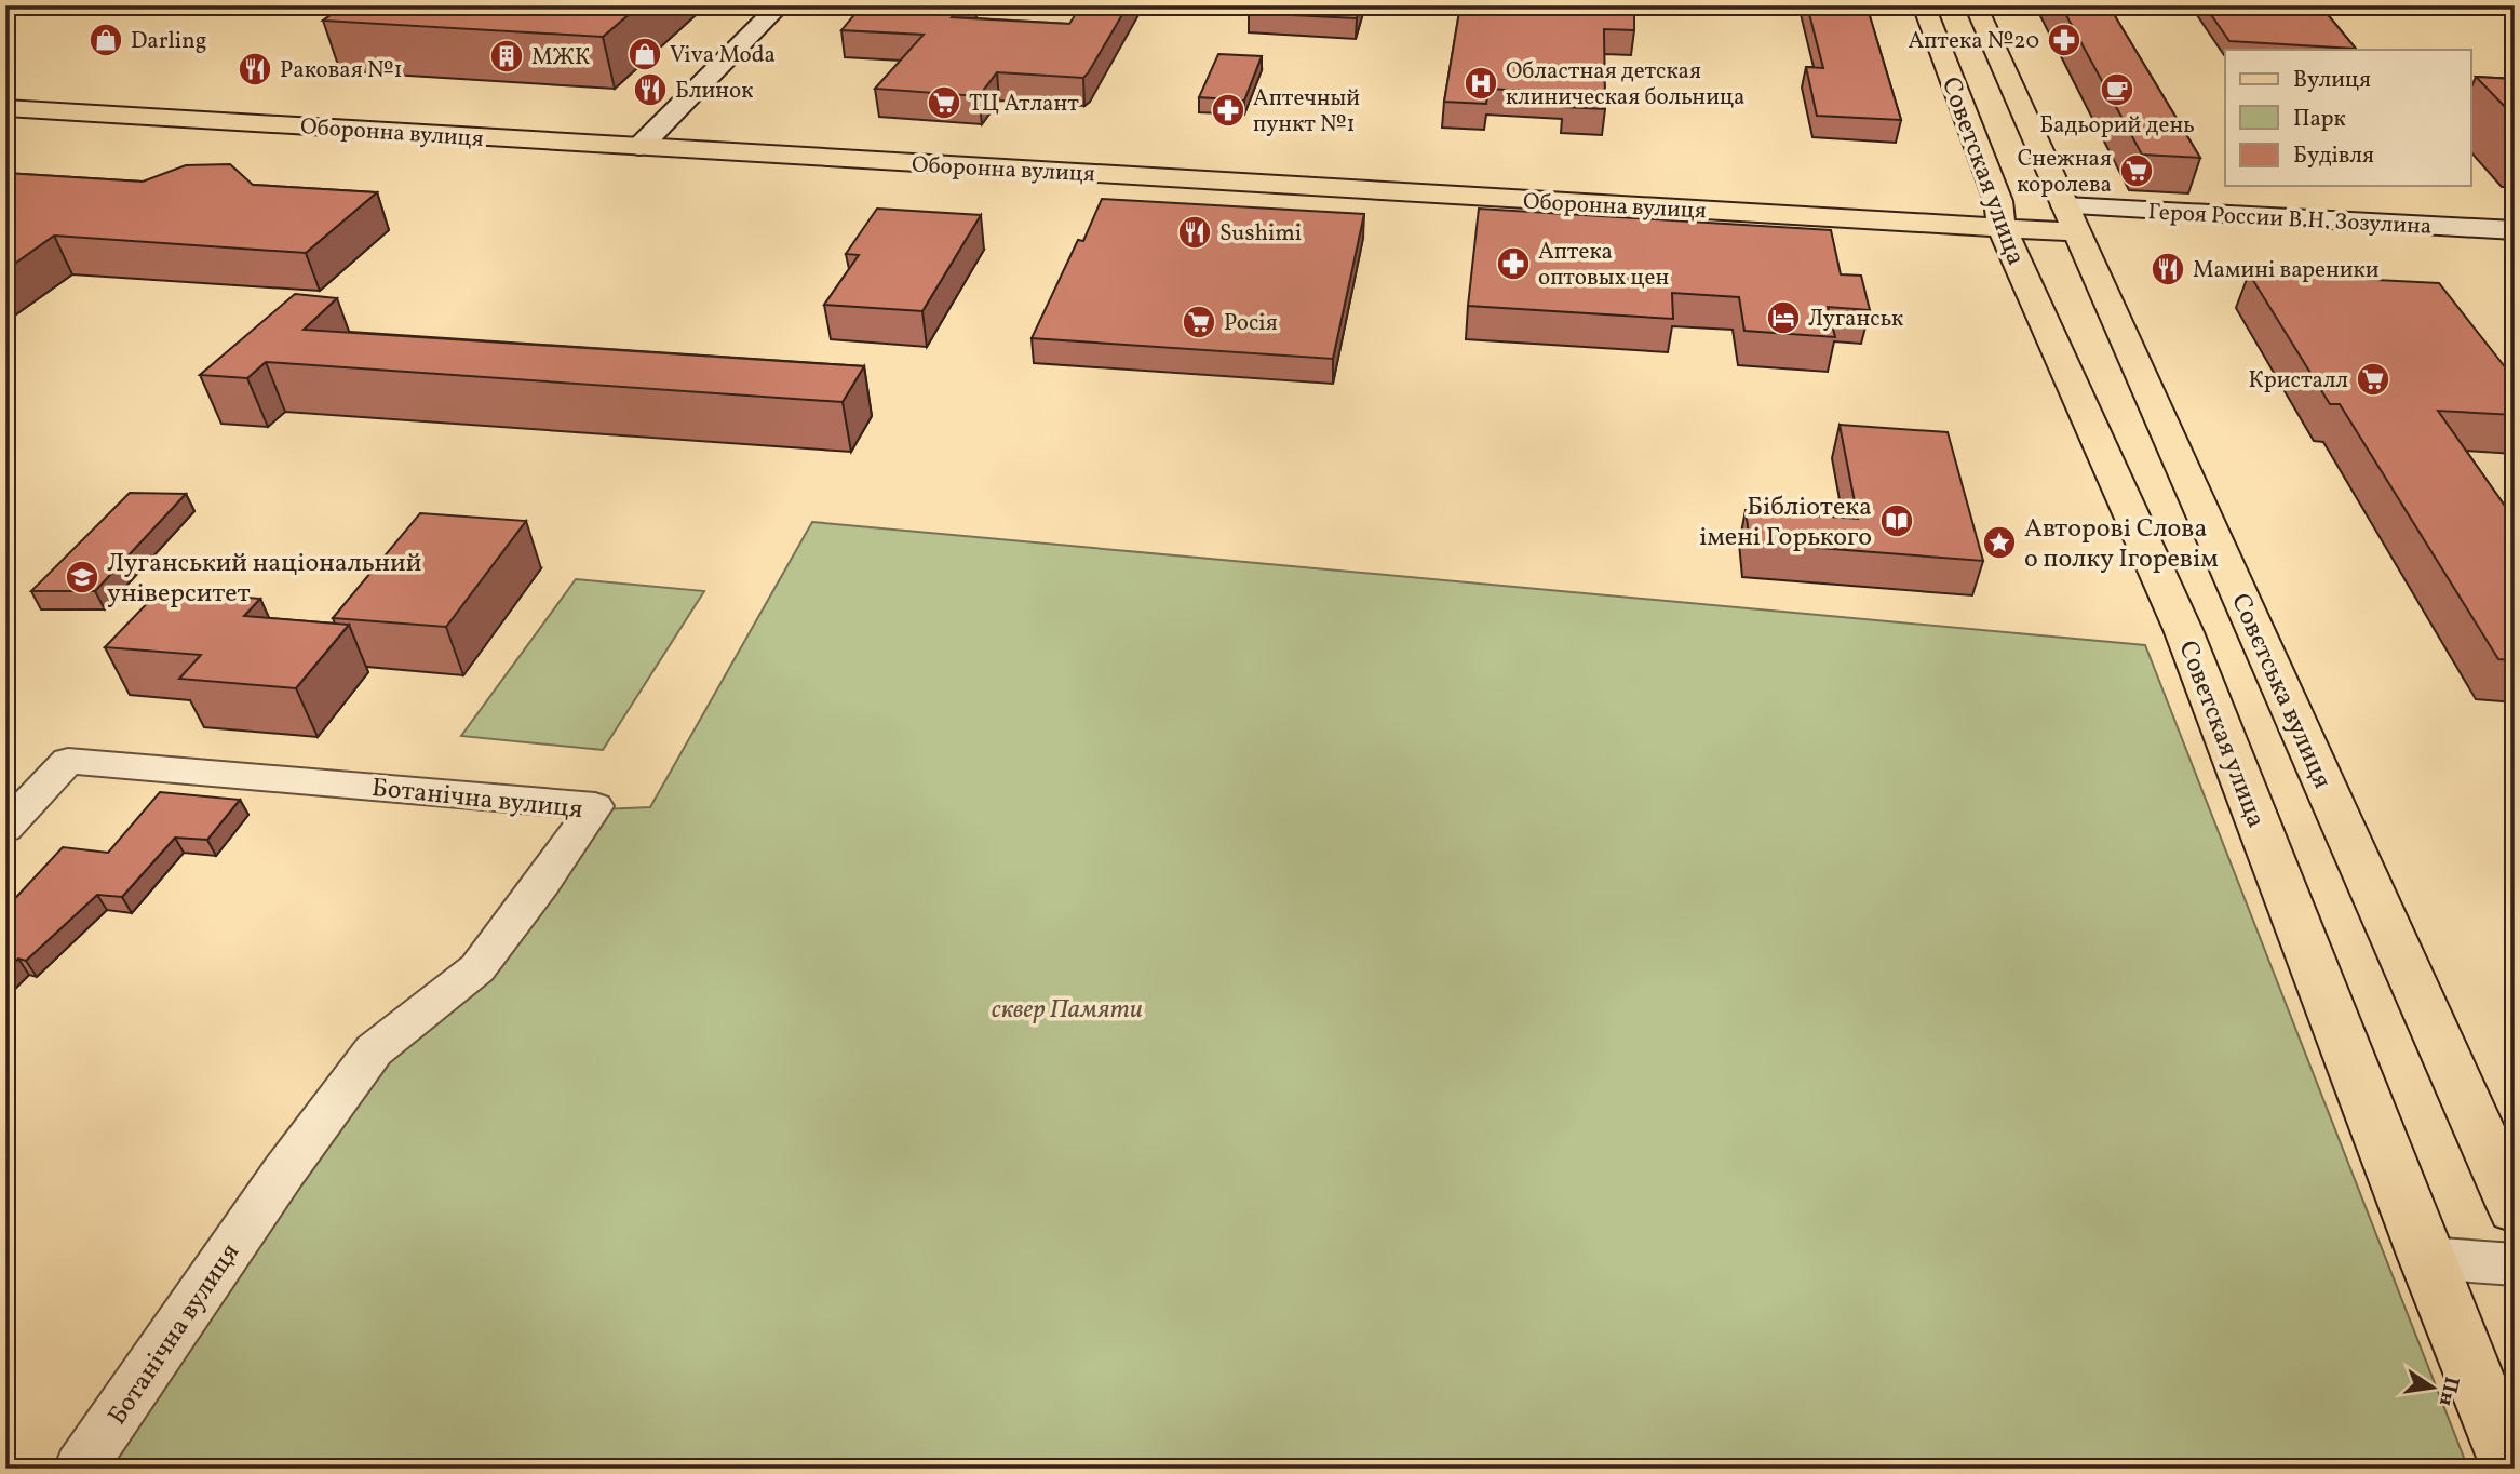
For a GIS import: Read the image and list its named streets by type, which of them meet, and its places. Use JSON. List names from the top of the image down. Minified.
{"streets":{"main road":["Оборонна вулиця","Советская улица","Героя России В.Н. Зозулина","Совєтська вулиця"],"street":["Ботанічна вулиця"]},"crossings":[["Оборонна вулиця","Советская улица"],["Оборонна вулиця","Героя России В.Н. Зозулина"],["Оборонна вулиця","Совєтська вулиця"],["Героя России В.Н. Зозулина","Совєтська вулиця"]],"parks":["сквер Памяти"],"places":{"shop":["Darling","Viva Moda"],"pharmacy":["Аптека №20","Аптечный пункт №1","Аптека оптовых цен"],"building":["МЖК"],"restaurant":["Раковая №1","Блинок","Sushimi","Мамині вареники"],"hospital":["Областная детская клиническая больница"],"cafe":["Бадьорий день"],"supermarket":["ТЦ Атлант","Снежная королева","Росія","Кристалл"],"hotel":["Луганськ"],"library":["Бібліотека імені Горького"],"place":["Авторові Слова о полку Ігоревім"],"school or university":["Луганський національний університет"]},"legend":["Вулиця","Парк","Будівля"],"north":"right"}
